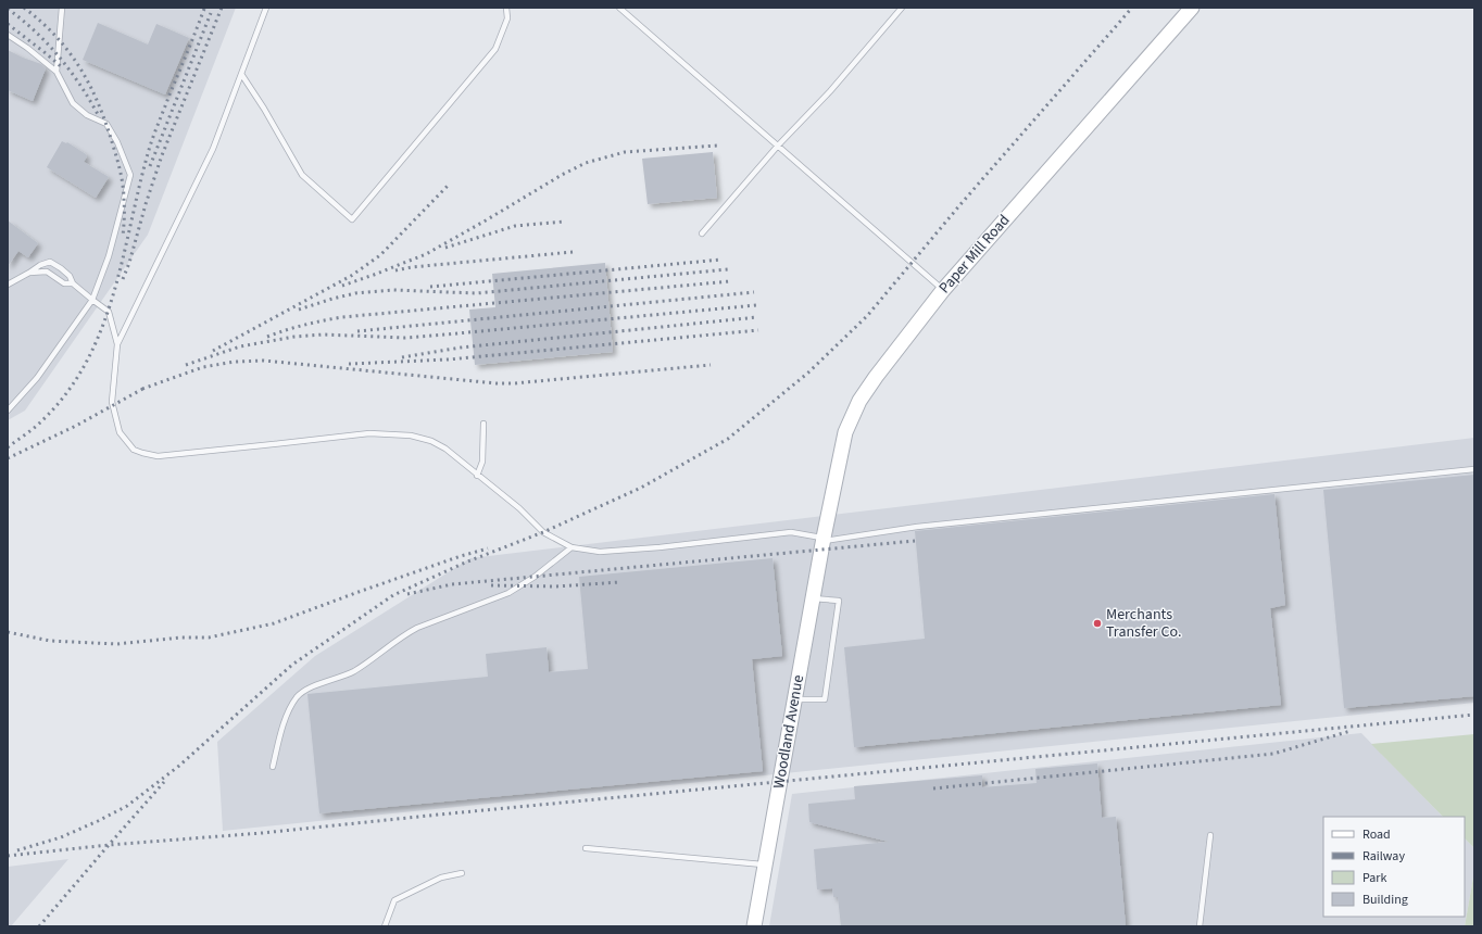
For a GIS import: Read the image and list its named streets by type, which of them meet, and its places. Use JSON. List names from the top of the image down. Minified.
{"streets":{"street":["Paper Mill Road","Woodland Avenue"]},"crossings":[["Paper Mill Road","Woodland Avenue"]],"places":["Merchants Transfer Co."],"legend":["Road","Railway","Park","Building"]}
